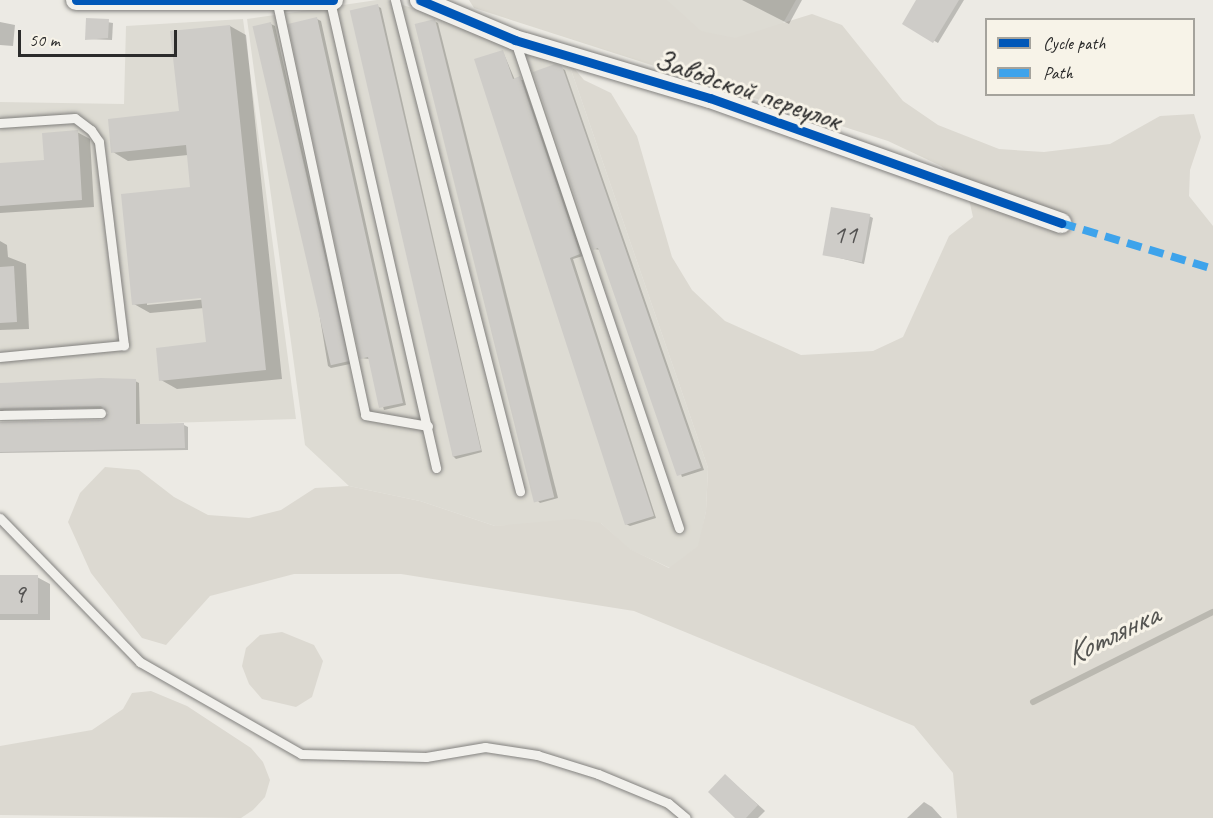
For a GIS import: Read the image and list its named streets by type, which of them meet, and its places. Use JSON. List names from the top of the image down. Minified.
{"streets":{"street":["Заводской переулок"]},"water":["Котлянка"],"house_numbers":["11","9"],"legend":["Cycle path","Path"],"scale_bar":"50 m"}
